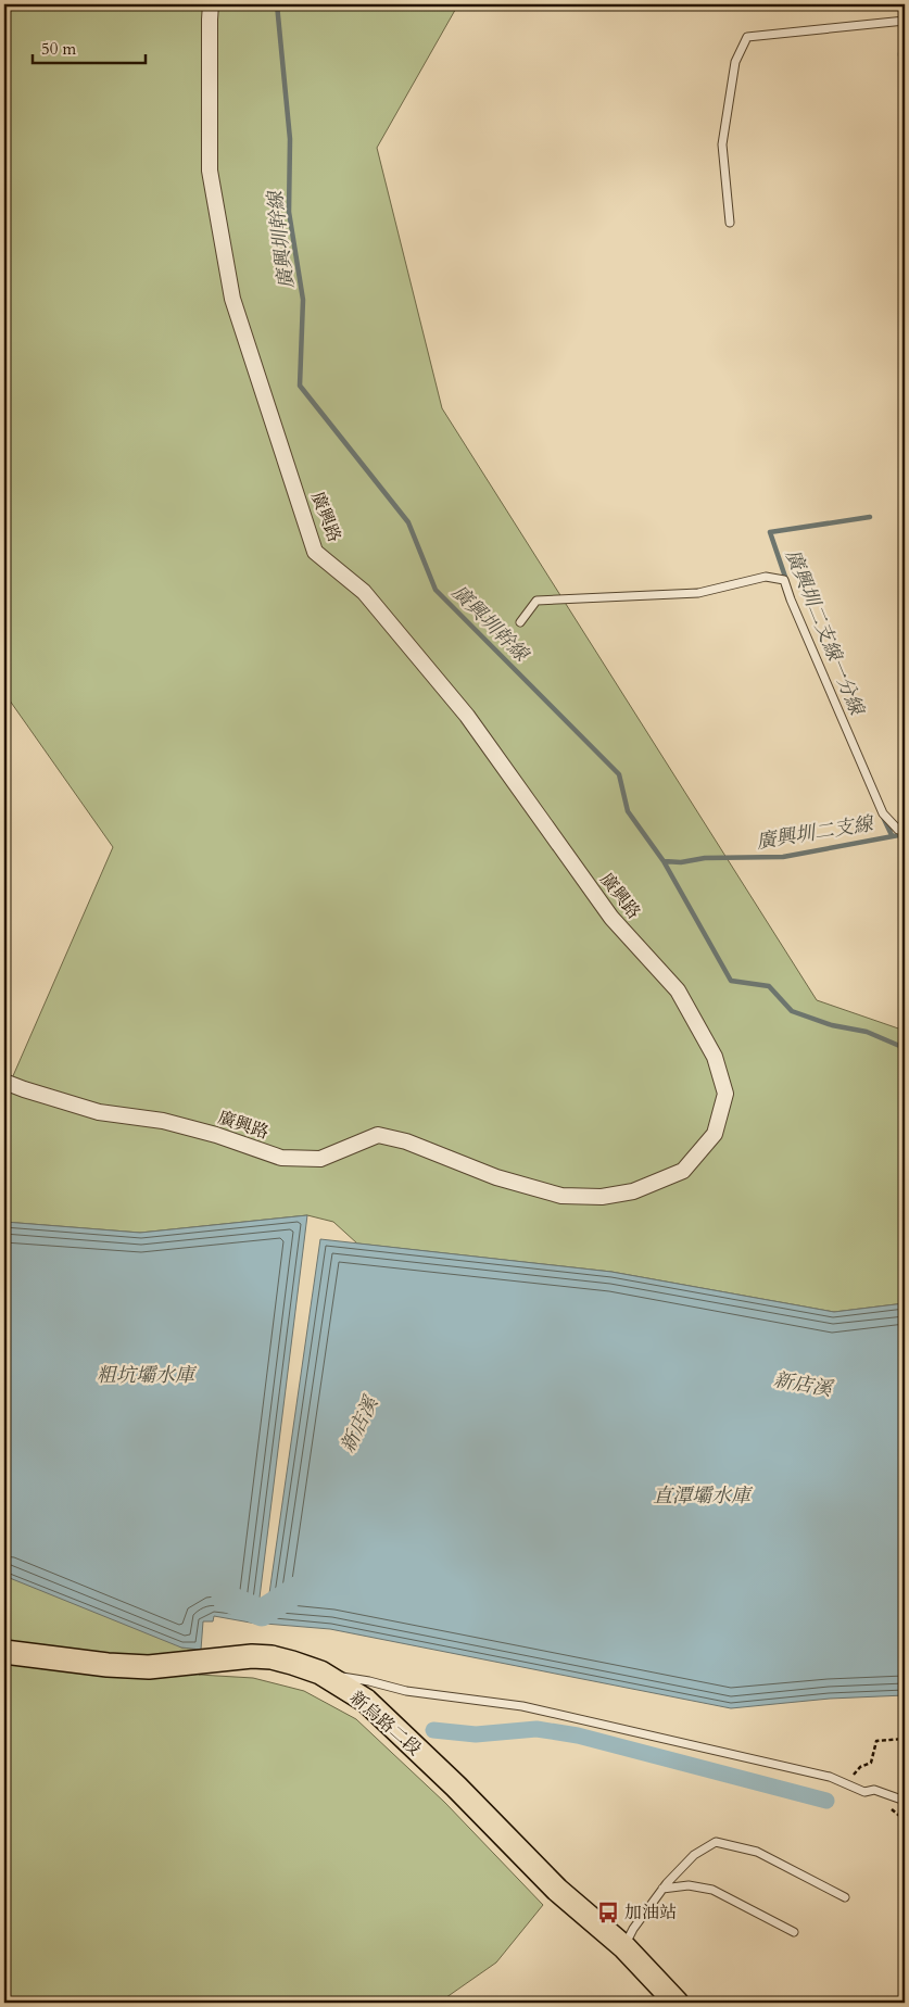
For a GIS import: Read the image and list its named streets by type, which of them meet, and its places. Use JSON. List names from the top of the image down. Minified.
{"streets":{"main road":["新烏路二段"],"street":["廣興路"]},"water":["廣興圳幹線","廣興圳二支線一分線","廣興圳二支線","粗坑壩水庫","新店溪","直潭壩水庫"],"places":{"bus stop":["加油站"]},"scale_bar":"50 m"}
